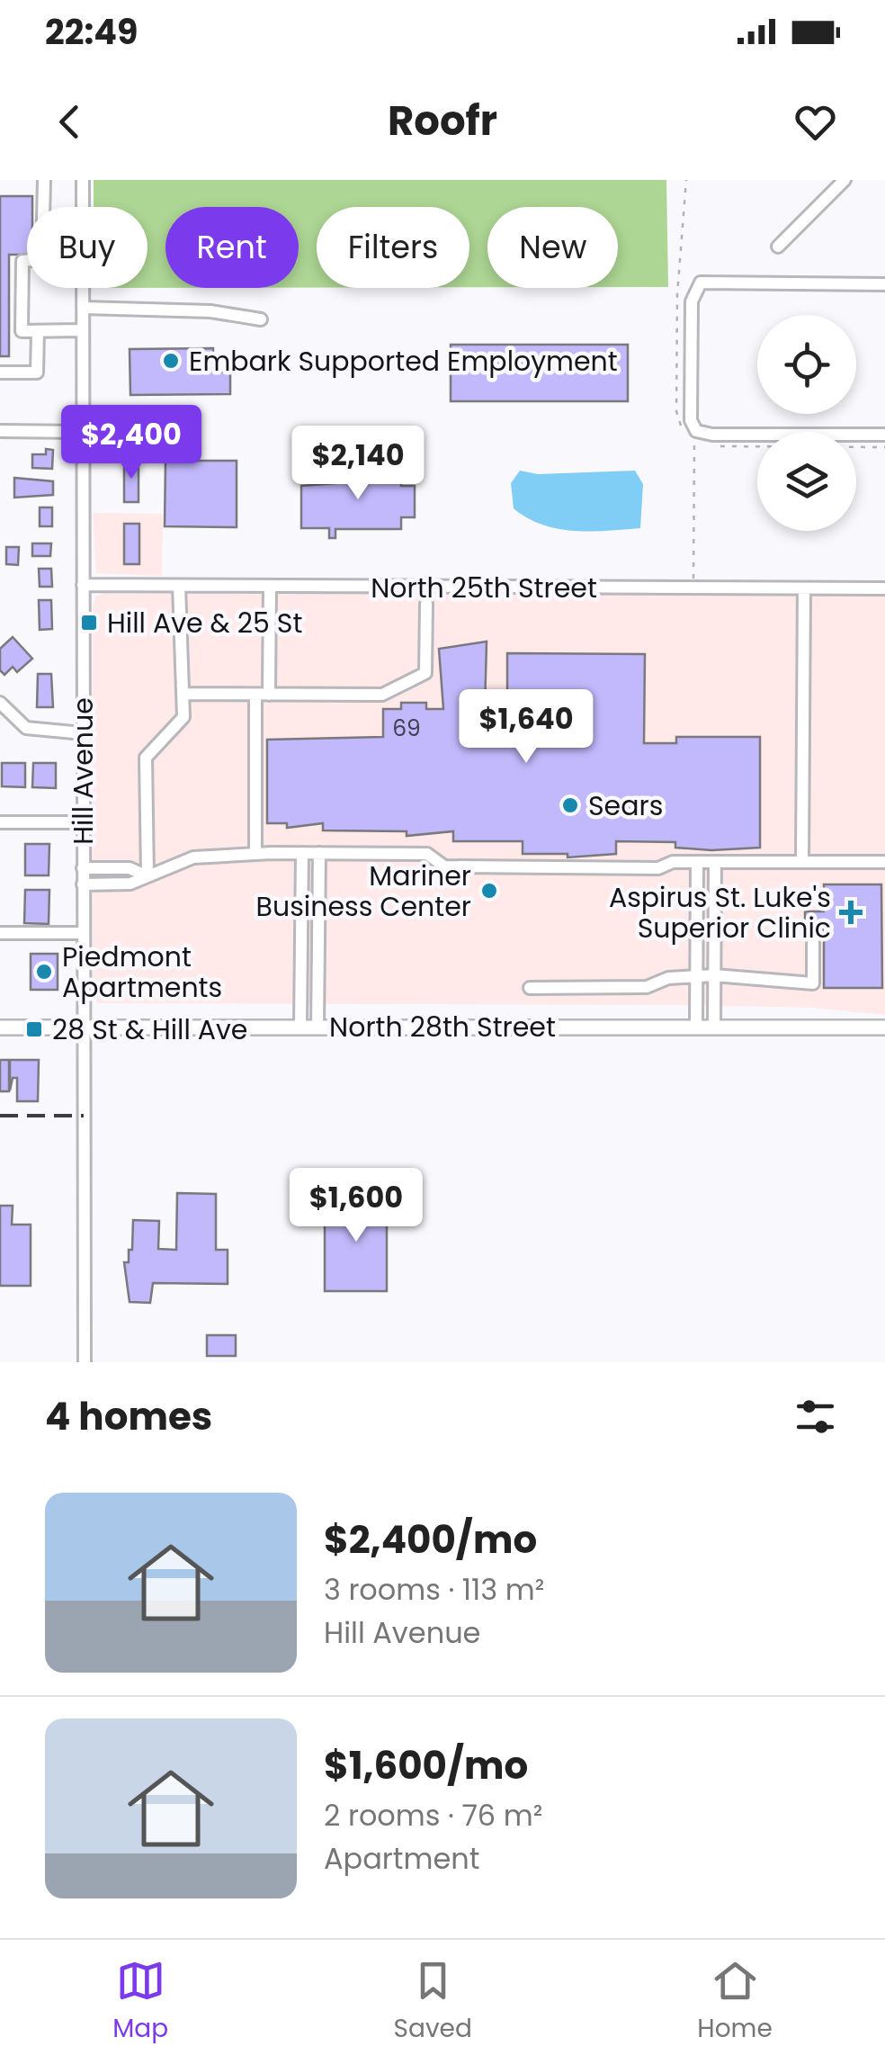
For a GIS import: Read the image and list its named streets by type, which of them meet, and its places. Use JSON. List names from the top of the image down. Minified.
{"streets":{"main road":["North 28th Street"],"street":["North 25th Street","Hill Avenue"]},"crossings":[["North 25th Street","Hill Avenue"],["Hill Avenue","North 28th Street"]],"places":{"other":["Embark Supported Employment","Sears","Mariner Business Center","Piedmont Apartments"],"transit":["Hill Ave & 25 St","28 St & Hill Ave"],"health":["Aspirus St. Luke's Superior Clinic"]},"house_numbers":["69"],"page":{"status":"22:49","header":"Roofr","chip":["Buy","Rent","Filters","New"],"price":["$2,400","$2,140","$1,640","$1,600"],"heading":"4 homes","list":[{"name":"$2,400/mo","note":"3 rooms · 113 m² · Hill Avenue"},{"name":"$1,600/mo","note":"2 rooms · 76 m² · Apartment"}],"tabs":["Map","Saved","Home"]}}
